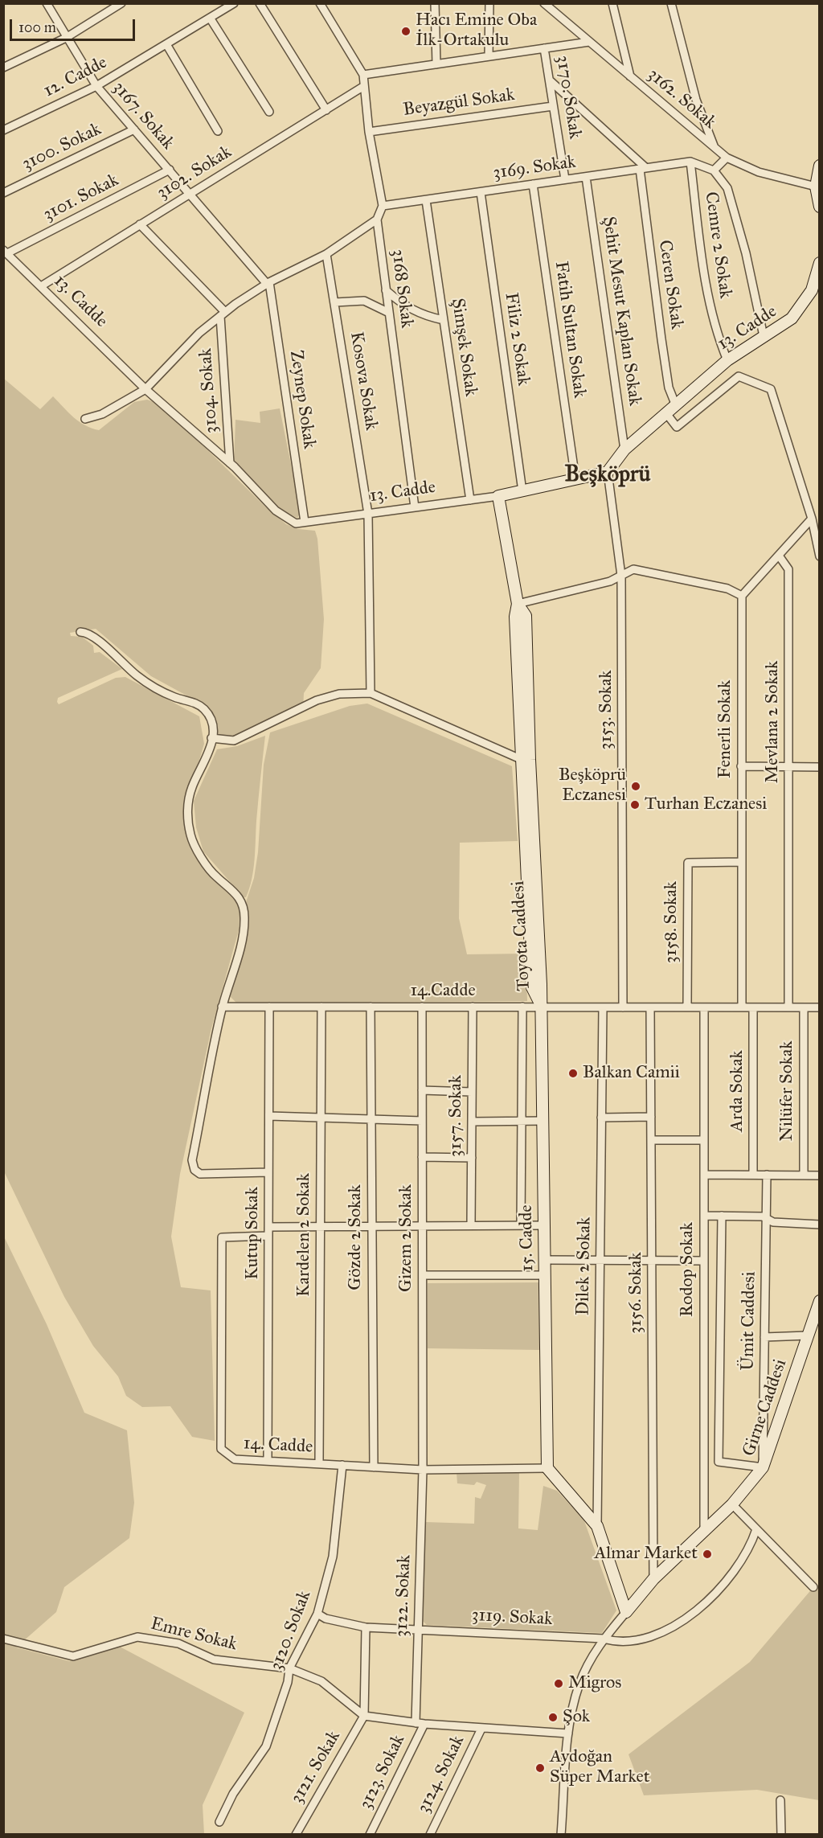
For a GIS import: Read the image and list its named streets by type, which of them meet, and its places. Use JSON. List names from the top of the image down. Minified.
{"streets":{"street":["12. Cadde","3170. Sokak","3162. Sokak","Beyazgül Sokak","3167. Sokak","3100. Sokak","3169. Sokak","3102. Sokak","3101. Sokak","Cemre 2 Sokak","Ceren Sokak","3168 Sokak","13. Cadde","Şehit Mesut Kaplan Sokak","Fatih Sultan Sokak","Filiz 2 Sokak","Şimşek Sokak","Kosova Sokak","3104. Sokak","Zeynep Sokak","3153. Sokak","Mevlana 2 Sokak","Fenerli Sokak","3158. Sokak","Toyota Caddesi","14.Cadde","Arda Sokak","Nilüfer Sokak","3157. Sokak","Kutup Sokak","Kardelen 2 Sokak","Gözde 2 Sokak","Gizem 2 Sokak","15. Cadde","Dilek 2 Sokak","Rodop Sokak","3156. Sokak","Ümit Caddesi","Girne Caddesi","14. Cadde","3122. Sokak","3119. Sokak","3120. Sokak","Emre Sokak","3121. Sokak","3123. Sokak","3124. Sokak"]},"crossings":[["12. Cadde","3167. Sokak"],["3170. Sokak","Beyazgül Sokak"],["3170. Sokak","3169. Sokak"],["3167. Sokak","3100. Sokak"],["3167. Sokak","3102. Sokak"],["3167. Sokak","3101. Sokak"],["3167. Sokak","Zeynep Sokak"],["3169. Sokak","Cemre 2 Sokak"],["3169. Sokak","Ceren Sokak"],["3169. Sokak","3168 Sokak"],["3169. Sokak","Şehit Mesut Kaplan Sokak"],["3169. Sokak","Fatih Sultan Sokak"],["3169. Sokak","Filiz 2 Sokak"],["3169. Sokak","Şimşek Sokak"],["3102. Sokak","13. Cadde"],["3101. Sokak","13. Cadde"],["Cemre 2 Sokak","13. Cadde"],["Ceren Sokak","13. Cadde"],["3168 Sokak","13. Cadde"],["13. Cadde","Şehit Mesut Kaplan Sokak"],["13. Cadde","Fatih Sultan Sokak"],["13. Cadde","Filiz 2 Sokak"],["13. Cadde","Şimşek Sokak"],["13. Cadde","Kosova Sokak"],["13. Cadde","3104. Sokak"],["13. Cadde","Zeynep Sokak"],["13. Cadde","3153. Sokak"],["13. Cadde","Toyota Caddesi"],["3153. Sokak","14.Cadde"],["Mevlana 2 Sokak","14.Cadde"],["Fenerli Sokak","3158. Sokak"],["Fenerli Sokak","14.Cadde"],["3158. Sokak","14.Cadde"],["Toyota Caddesi","14.Cadde"],["Toyota Caddesi","15. Cadde"],["14.Cadde","Arda Sokak"],["14.Cadde","Nilüfer Sokak"],["14.Cadde","3157. Sokak"],["14.Cadde","Kutup Sokak"],["14.Cadde","Kardelen 2 Sokak"],["14.Cadde","Gözde 2 Sokak"],["14.Cadde","Gizem 2 Sokak"],["14.Cadde","15. Cadde"],["14.Cadde","Dilek 2 Sokak"],["14.Cadde","Rodop Sokak"],["14.Cadde","3156. Sokak"],["Kutup Sokak","14. Cadde"],["Kardelen 2 Sokak","14. Cadde"],["Gözde 2 Sokak","14. Cadde"],["Gizem 2 Sokak","14. Cadde"],["Gizem 2 Sokak","3122. Sokak"],["15. Cadde","14. Cadde"],["Rodop Sokak","Girne Caddesi"],["3156. Sokak","Girne Caddesi"],["Ümit Caddesi","Girne Caddesi"],["Girne Caddesi","3119. Sokak"],["14. Cadde","3122. Sokak"],["14. Cadde","3120. Sokak"],["3122. Sokak","3119. Sokak"],["3119. Sokak","3120. Sokak"],["3120. Sokak","Emre Sokak"],["Emre Sokak","3121. Sokak"]],"districts":["Beşköprü"],"places":["Hacı Emine Oba İlk-Ortakulu","Beşköprü Eczanesi","Turhan Eczanesi","Balkan Camii","Almar Market","Migros","Şok","Aydoğan Süper Market"],"scale_bar":"100 m"}
